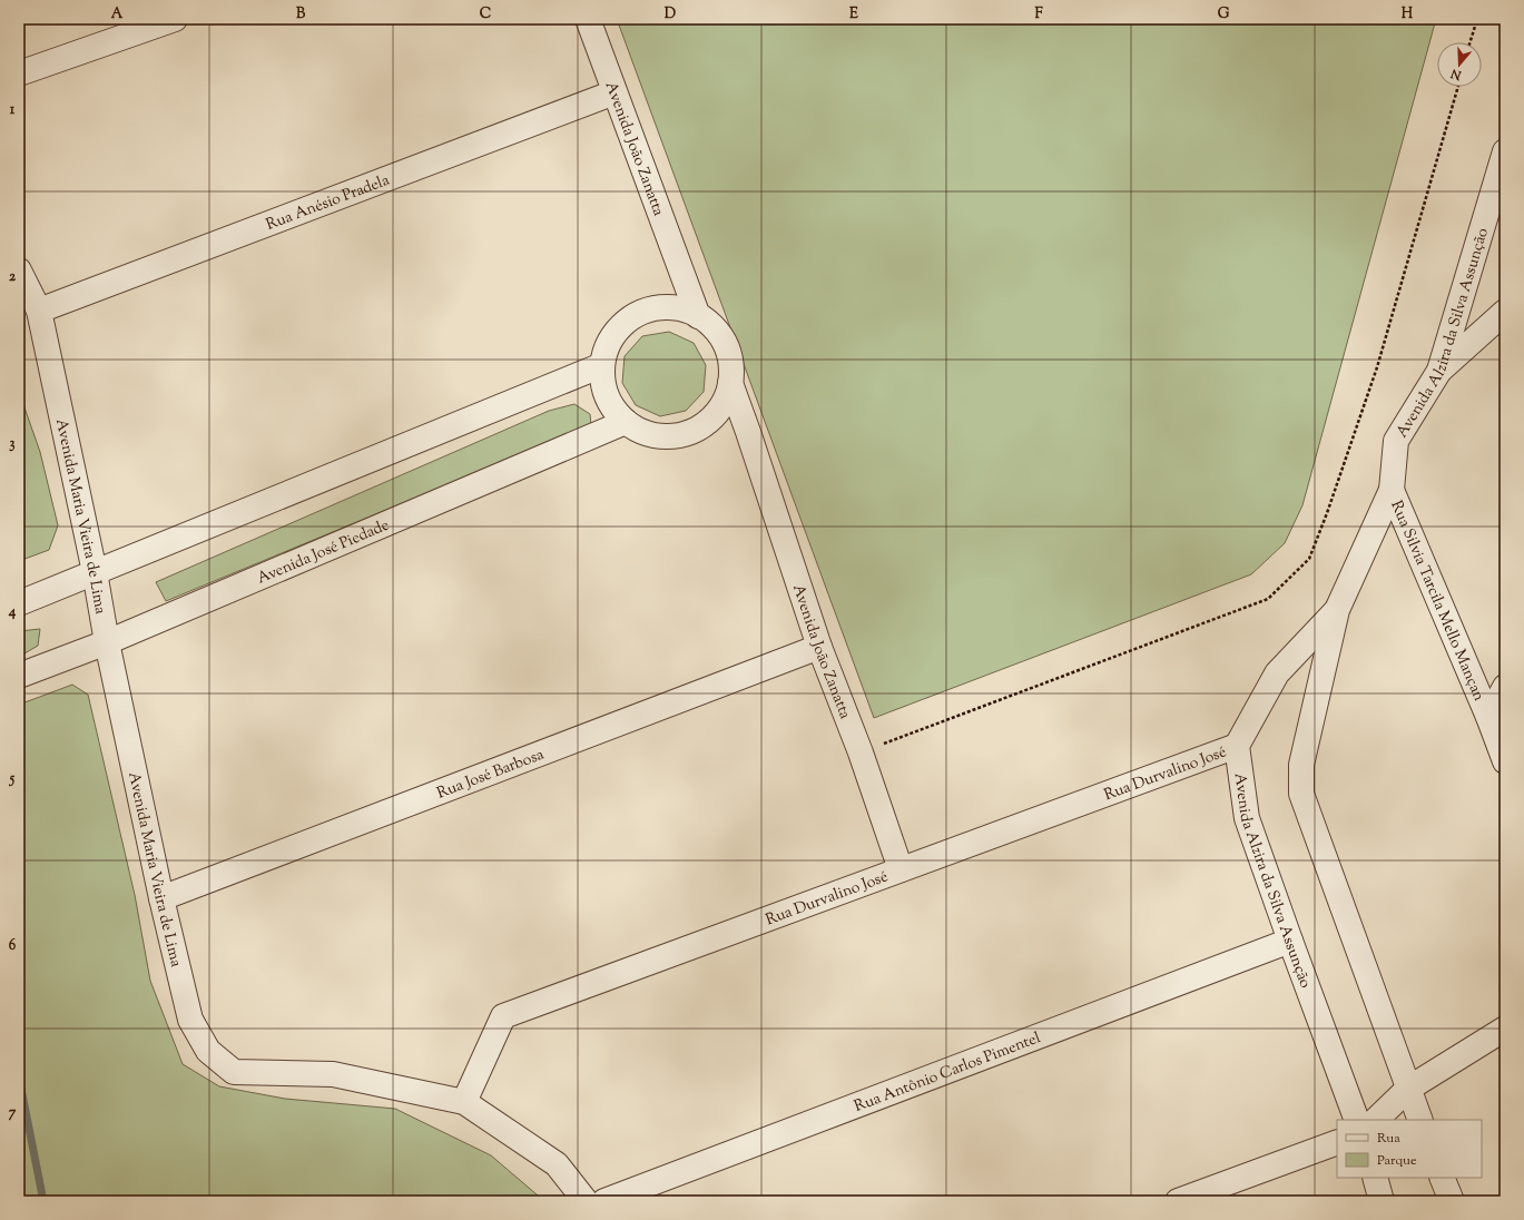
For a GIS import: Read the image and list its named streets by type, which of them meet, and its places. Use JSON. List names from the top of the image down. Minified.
{"streets":{"street":["Avenida João Zanatta","Rua Anésio Pradela","Avenida Alzira da Silva Assunção","Avenida Maria Vieira de Lima","Avenida José Piedade","Rua Silvia Tarcila Mello Mançan","Rua José Barbosa","Rua Durvalino José","Rua Antônio Carlos Pimentel"]},"crossings":[["Avenida João Zanatta","Rua Anésio Pradela"],["Avenida João Zanatta","Avenida José Piedade"],["Avenida João Zanatta","Rua José Barbosa"],["Avenida João Zanatta","Rua Durvalino José"],["Rua Anésio Pradela","Avenida Maria Vieira de Lima"],["Avenida Alzira da Silva Assunção","Rua Silvia Tarcila Mello Mançan"],["Avenida Alzira da Silva Assunção","Rua Durvalino José"],["Avenida Alzira da Silva Assunção","Rua Antônio Carlos Pimentel"],["Avenida Maria Vieira de Lima","Avenida José Piedade"],["Avenida Maria Vieira de Lima","Rua José Barbosa"],["Avenida Maria Vieira de Lima","Rua Durvalino José"]],"legend":["Rua","Parque"],"north":"bottom","grid":{"columns":["A","B","C","D","E","F","G","H"],"rows":["1","2","3","4","5","6","7"]}}
